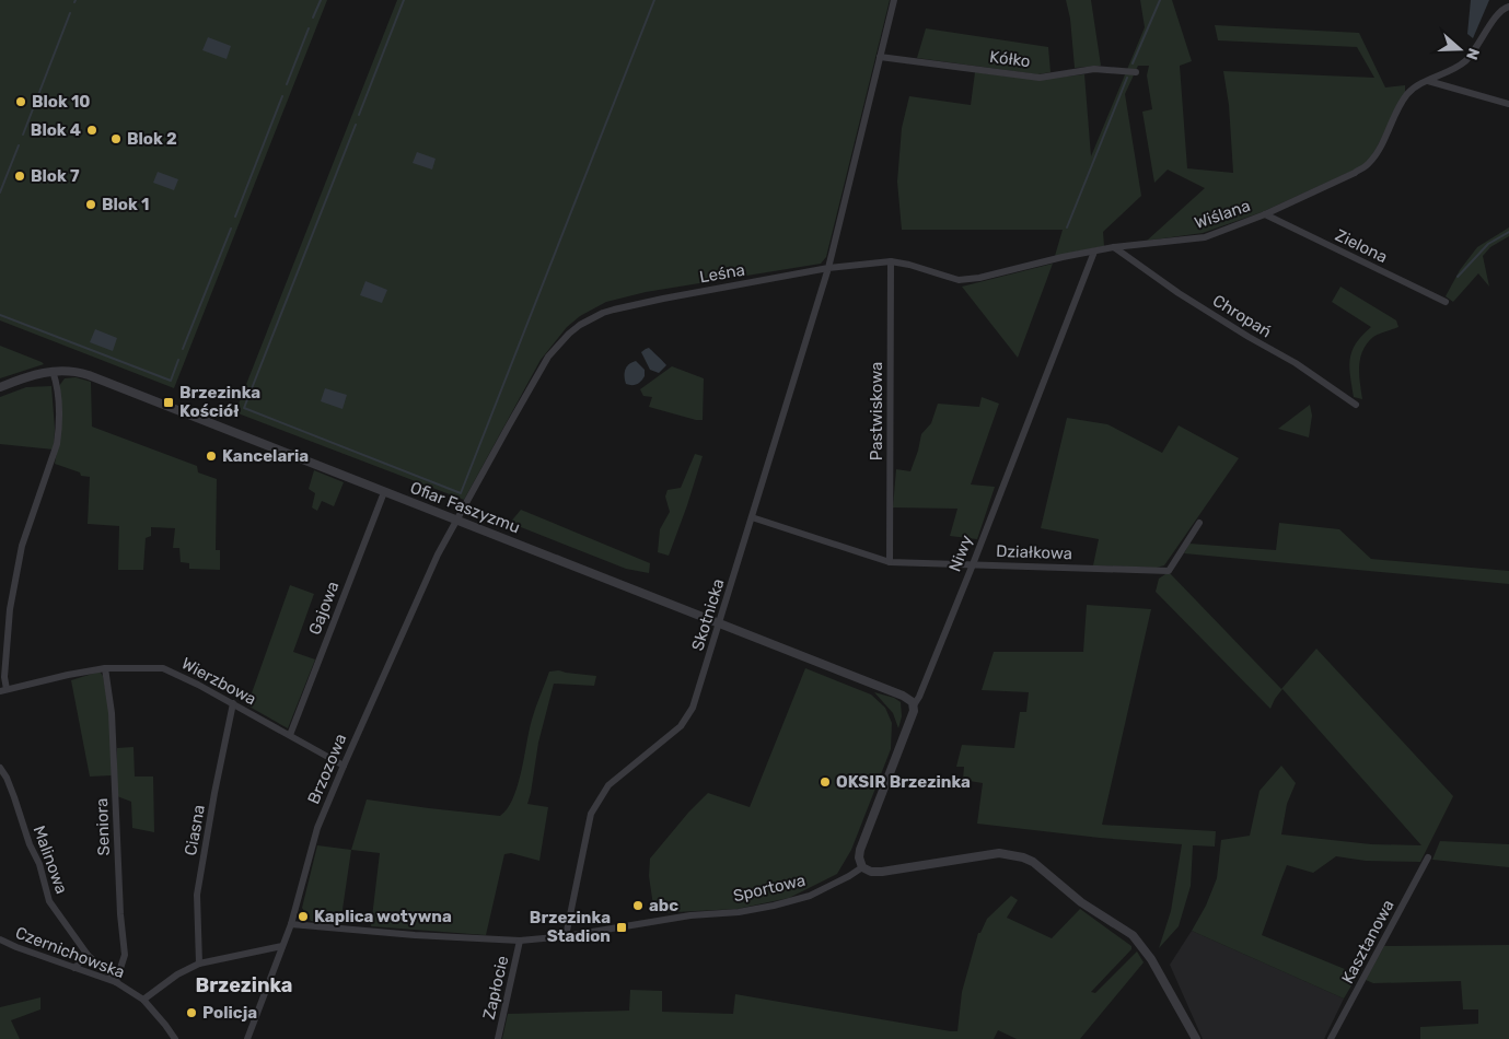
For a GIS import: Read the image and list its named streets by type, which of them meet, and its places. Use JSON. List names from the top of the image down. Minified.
{"streets":{"street":["Kółko","Wiślana","Zielona","Leśna","Chropań","Pastwiskowa","Ofiar Faszyzmu","Działkowa","Niwy","Gajowa","Skotnicka","Wierzbowa","Brzozowa","Seniora","Ciasna","Malinowa","Sportowa","Kasztanowa","Czernichowska","Zapłocie"]},"crossings":[["Wiślana","Zielona"],["Wiślana","Leśna"],["Wiślana","Chropań"],["Wiślana","Pastwiskowa"],["Wiślana","Niwy"],["Wiślana","Skotnicka"],["Leśna","Ofiar Faszyzmu"],["Leśna","Skotnicka"],["Leśna","Brzozowa"],["Pastwiskowa","Działkowa"],["Ofiar Faszyzmu","Niwy"],["Ofiar Faszyzmu","Gajowa"],["Ofiar Faszyzmu","Skotnicka"],["Ofiar Faszyzmu","Brzozowa"],["Działkowa","Niwy"],["Działkowa","Skotnicka"],["Niwy","Sportowa"],["Gajowa","Wierzbowa"],["Skotnicka","Sportowa"],["Wierzbowa","Brzozowa"],["Wierzbowa","Seniora"],["Wierzbowa","Ciasna"],["Brzozowa","Sportowa"],["Seniora","Malinowa"],["Seniora","Czernichowska"],["Malinowa","Czernichowska"],["Sportowa","Zapłocie"]],"districts":["Brzezinka"],"places":{"other":["Blok 10","Blok 4","Blok 2","Blok 7","Blok 1","Kancelaria","OKSIR Brzezinka","abc","Kaplica wotywna","Policja"],"transit":["Brzezinka Kościół","Brzezinka Stadion"]},"north":"right"}
